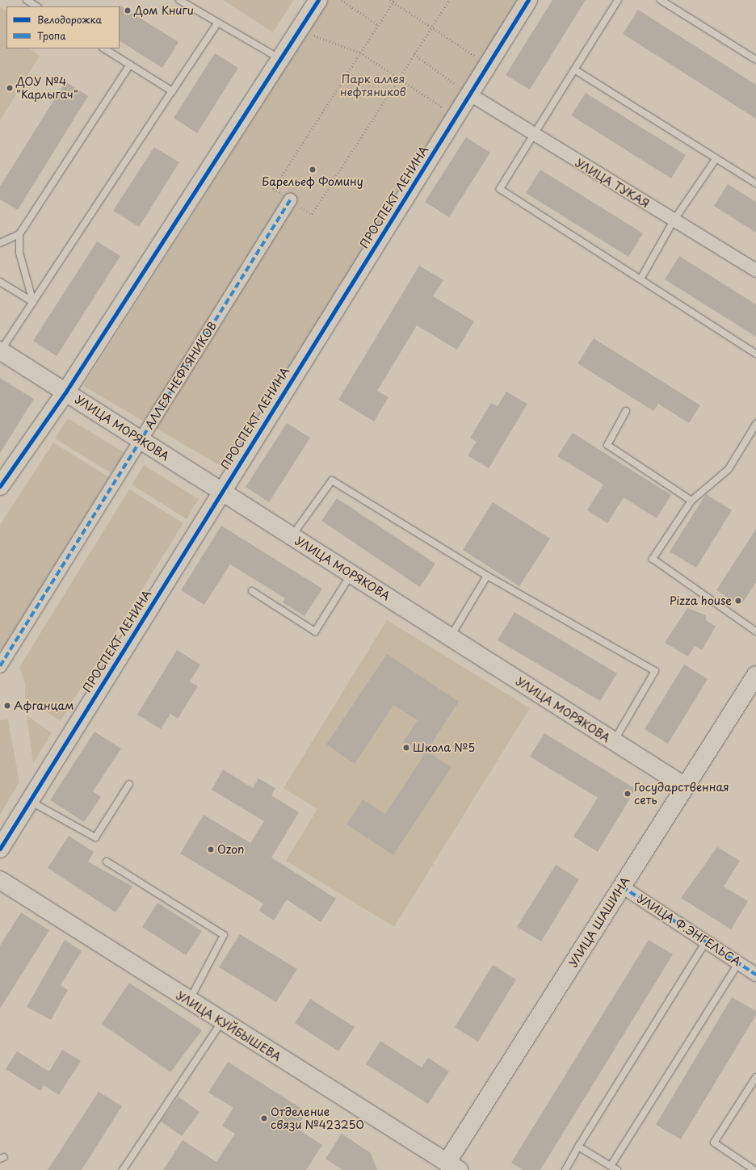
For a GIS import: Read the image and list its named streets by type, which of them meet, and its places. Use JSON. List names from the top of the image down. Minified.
{"streets":{"main road":["ПРОСПЕКТ ЛЕНИНА","УЛИЦА МОРЯКОВА","УЛИЦА ШАШИНА","УЛИЦА КУЙБЫШЕВА"],"street":["УЛИЦА ТУКАЯ","АЛЛЕЯ НЕФТЯНИКОВ","УЛИЦА Ф.ЭНГЕЛЬСА"]},"crossings":[["УЛИЦА ТУКАЯ","ПРОСПЕКТ ЛЕНИНА"],["ПРОСПЕКТ ЛЕНИНА","УЛИЦА МОРЯКОВА"],["АЛЛЕЯ НЕФТЯНИКОВ","УЛИЦА МОРЯКОВА"],["УЛИЦА МОРЯКОВА","УЛИЦА ШАШИНА"],["УЛИЦА ШАШИНА","УЛИЦА Ф.ЭНГЕЛЬСА"],["УЛИЦА ШАШИНА","УЛИЦА КУЙБЫШЕВА"]],"parks":["Парк аллея нефтяников"],"places":["Дом Книги","ДОУ №4 \"Карлыгач\"","Барельеф Фомину","Pizza house","Афганцам","Школа №5","Государственная сеть","Ozon","Отделение связи №423250"],"legend":["Велодорожка","Тропа"]}
